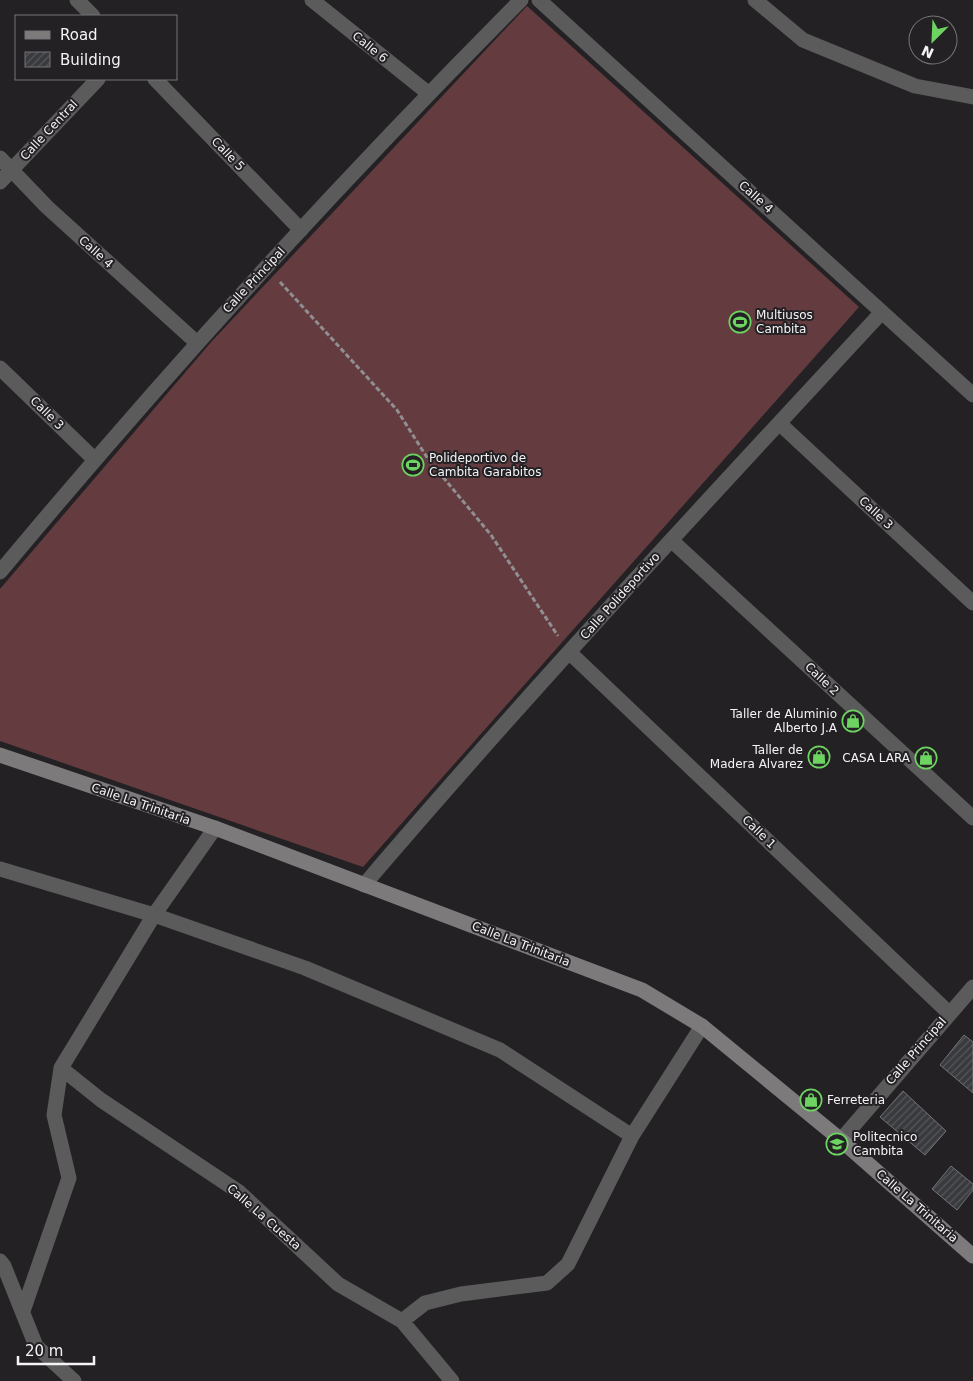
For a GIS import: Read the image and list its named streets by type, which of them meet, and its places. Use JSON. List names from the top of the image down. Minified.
{"streets":{"main road":["Calle La Trinitaria"],"street":["Calle 6","Calle Central","Calle 5","Calle 4","Calle Principal","Calle 3","Calle Polideportivo","Calle 2","Calle 1","Calle La Cuesta"]},"crossings":[["Calle 6","Calle Principal"],["Calle Central","Calle 4"],["Calle 5","Calle Principal"],["Calle 4","Calle Principal"],["Calle 4","Calle Polideportivo"],["Calle Principal","Calle 3"],["Calle Principal","Calle La Trinitaria"],["Calle Principal","Calle 1"],["Calle 3","Calle Polideportivo"],["Calle Polideportivo","Calle 2"],["Calle Polideportivo","Calle La Trinitaria"],["Calle Polideportivo","Calle 1"]],"places":{"sports":["Multiusos Cambita","Polideportivo de Cambita Garabitos"],"shop":["Taller de Aluminio Alberto J.A","Taller de Madera Alvarez","CASA LARA","Ferreteria"],"school or university":["Politecnico Cambita"]},"legend":["Road","Building"],"scale_bar":"20 m","north":"bottom left"}
